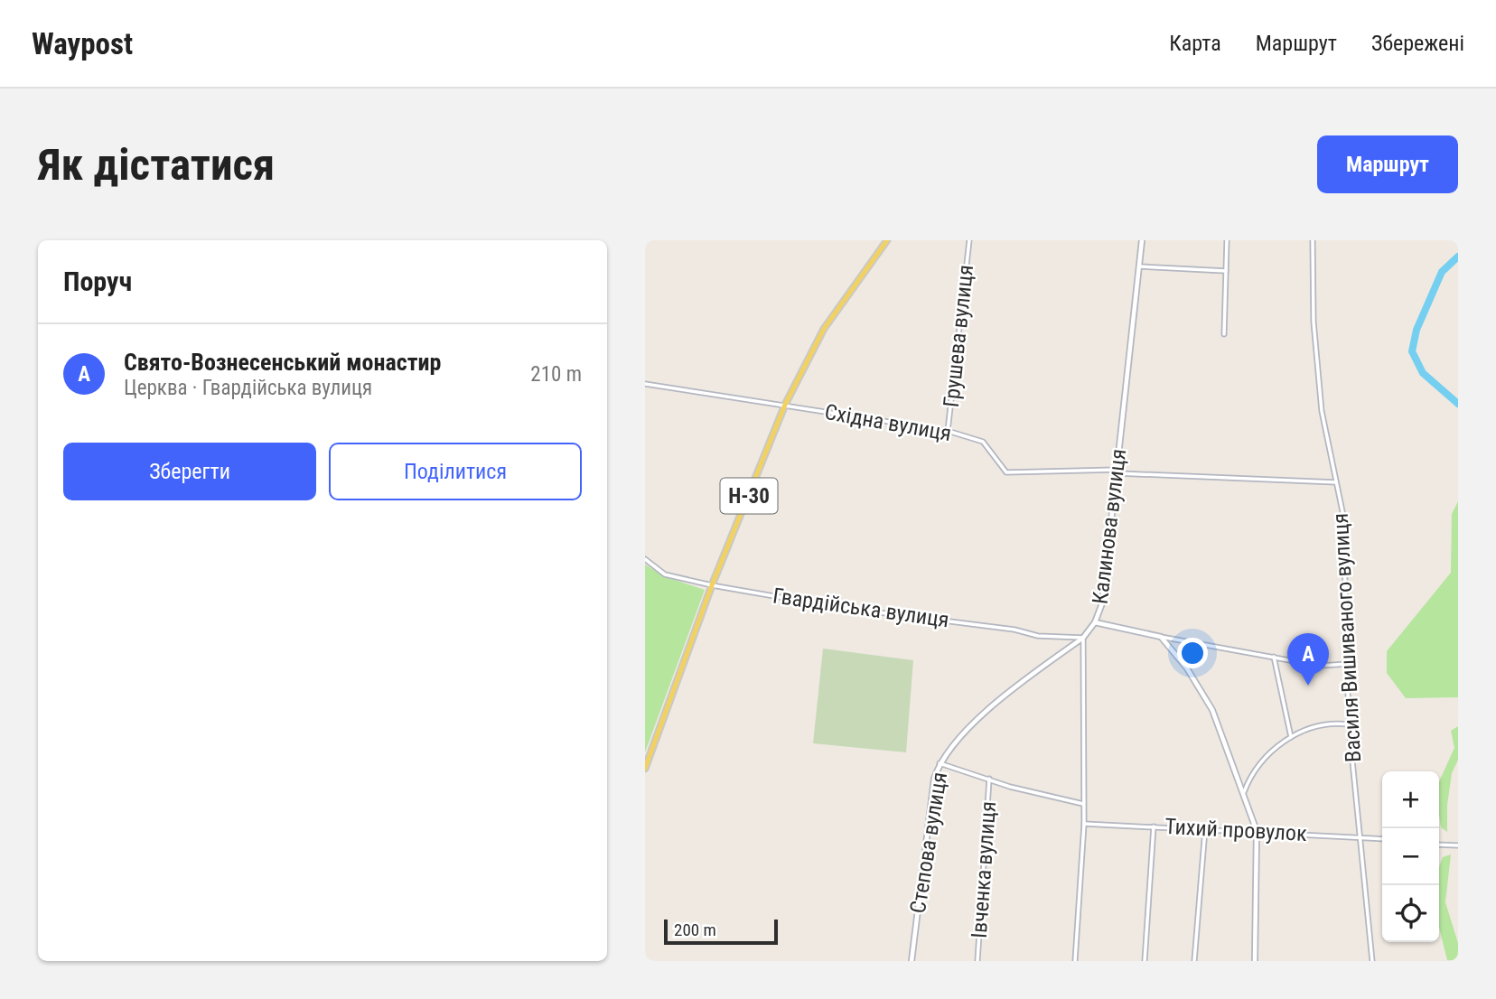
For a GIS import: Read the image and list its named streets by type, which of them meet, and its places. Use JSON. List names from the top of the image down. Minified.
{"streets":{"main road":["Н-30"],"street":["Грушева вулиця","Східна вулиця","Калинова вулиця","Гвардійська вулиця","Василя Вишиваного вулиця","Тихий провулок","Степова вулиця","Івченка вулиця"]},"crossings":[["Грушева вулиця","Східна вулиця"],["Східна вулиця","Н-30"],["Східна вулиця","Калинова вулиця"],["Східна вулиця","Василя Вишиваного вулиця"],["Н-30","Гвардійська вулиця"],["Калинова вулиця","Гвардійська вулиця"],["Калинова вулиця","Степова вулиця"],["Гвардійська вулиця","Степова вулиця"],["Василя Вишиваного вулиця","Тихий провулок"]],"scale_bar":"200 m","page":{"header":"Waypost","nav":["Карта","Маршрут","Збережені"],"buttons":["Маршрут",["Зберегти","Поділитися"]],"title":"Як дістатися","heading":"Поруч","list":[{"mark":"A","name":"Cвято-Вознесенський монастир","note":"Церква · Гвардійська вулиця","value":"210 m"}],"pins":"A","map_buttons":["+","−"],"scale":"200 m"}}
